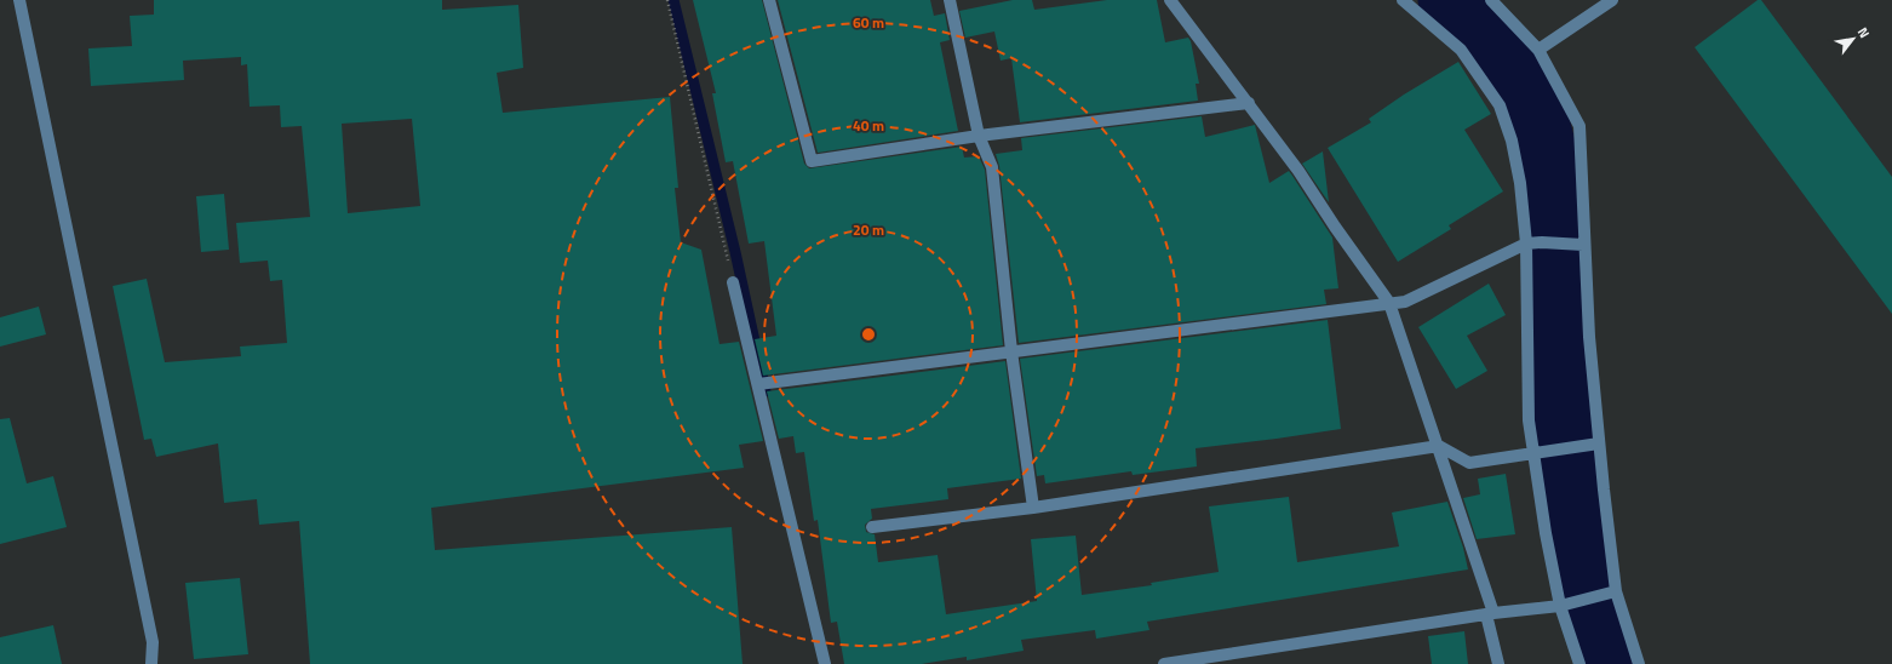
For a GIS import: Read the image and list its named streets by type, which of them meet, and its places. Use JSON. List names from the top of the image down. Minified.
{"north":"top right","rings":["60 m","40 m","20 m"]}
